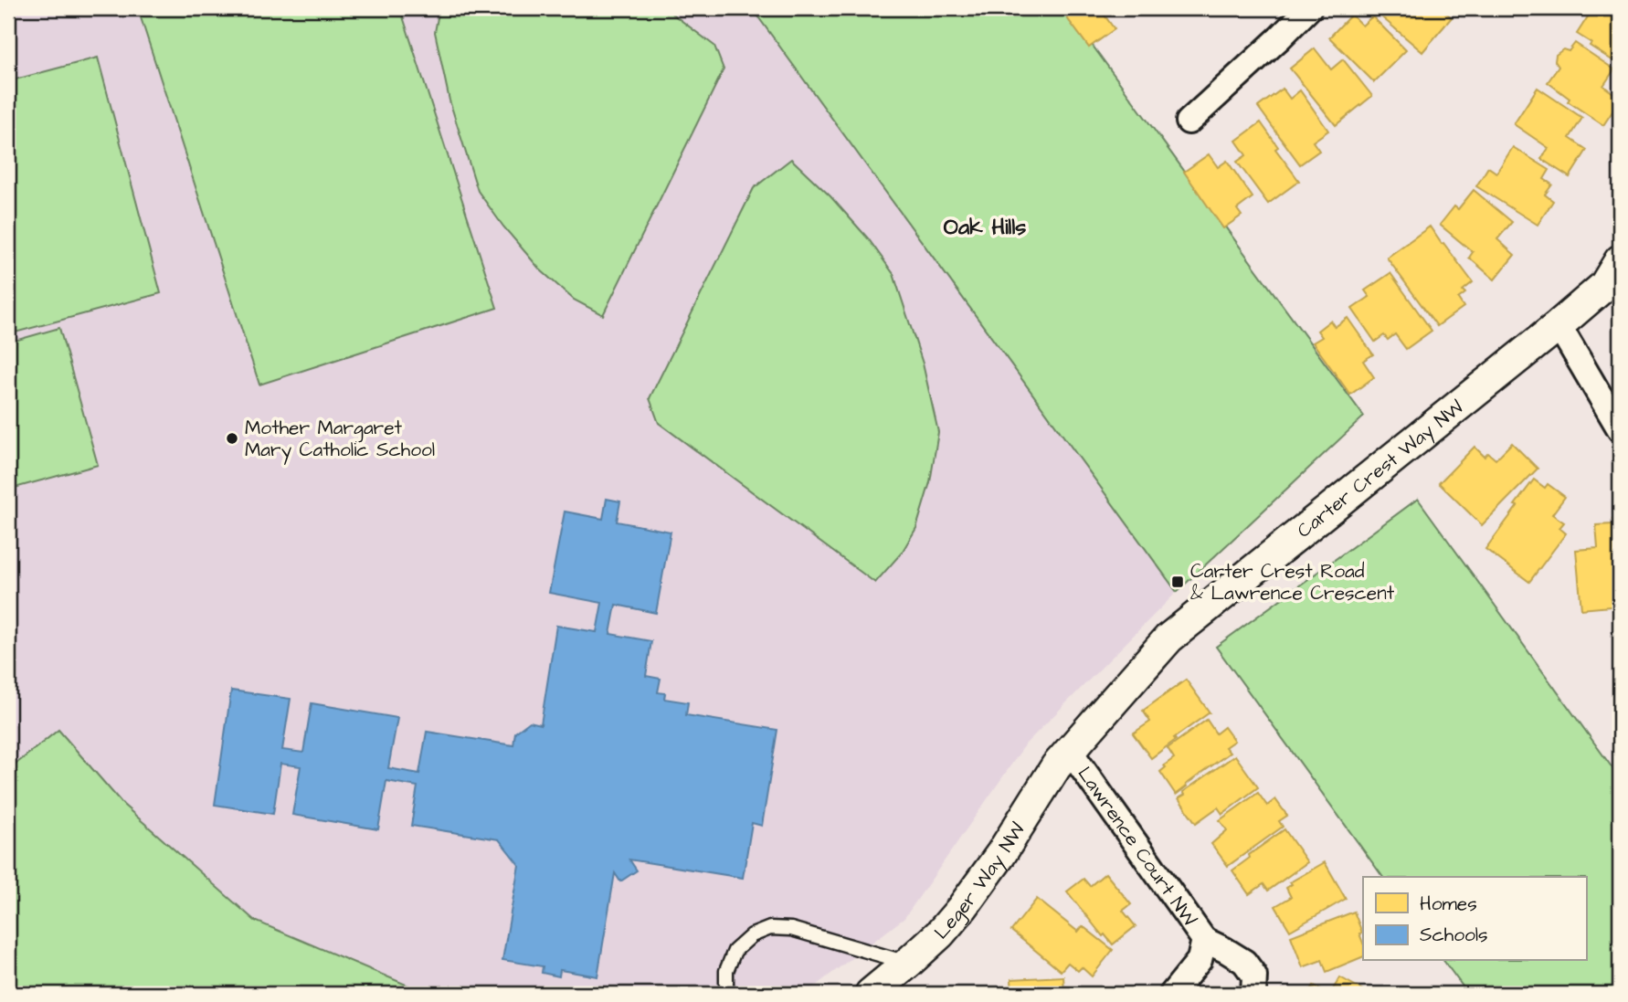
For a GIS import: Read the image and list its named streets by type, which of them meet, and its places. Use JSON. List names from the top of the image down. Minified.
{"streets":{"street":["Carter Crest Way NW","Lawrence Court NW","Leger Way NW"]},"crossings":[["Carter Crest Way NW","Lawrence Court NW"],["Carter Crest Way NW","Leger Way NW"],["Lawrence Court NW","Leger Way NW"]],"districts":["Oak Hills"],"places":{"other":["Mother Margaret Mary Catholic School"],"transit":["Carter Crest Road & Lawrence Crescent"]},"legend":["Homes","Schools"]}
